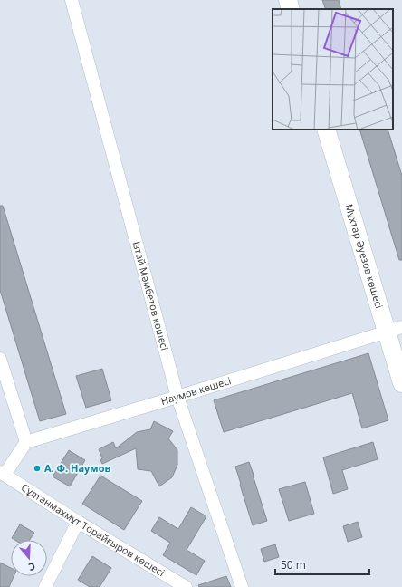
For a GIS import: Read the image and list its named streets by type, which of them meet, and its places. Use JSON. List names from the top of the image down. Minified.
{"streets":{"street":["Мұхтар Әуезов көшесі","Ізтай Мәмбетов көшесі","Наумов көшесі","Сұлтанмахмұт Торайғыров көшесі"]},"crossings":[["Мұхтар Әуезов көшесі","Наумов көшесі"],["Ізтай Мәмбетов көшесі","Наумов көшесі"]],"places":["А. Ф. Наумов"],"scale_bar":"50 m","north":"bottom"}
